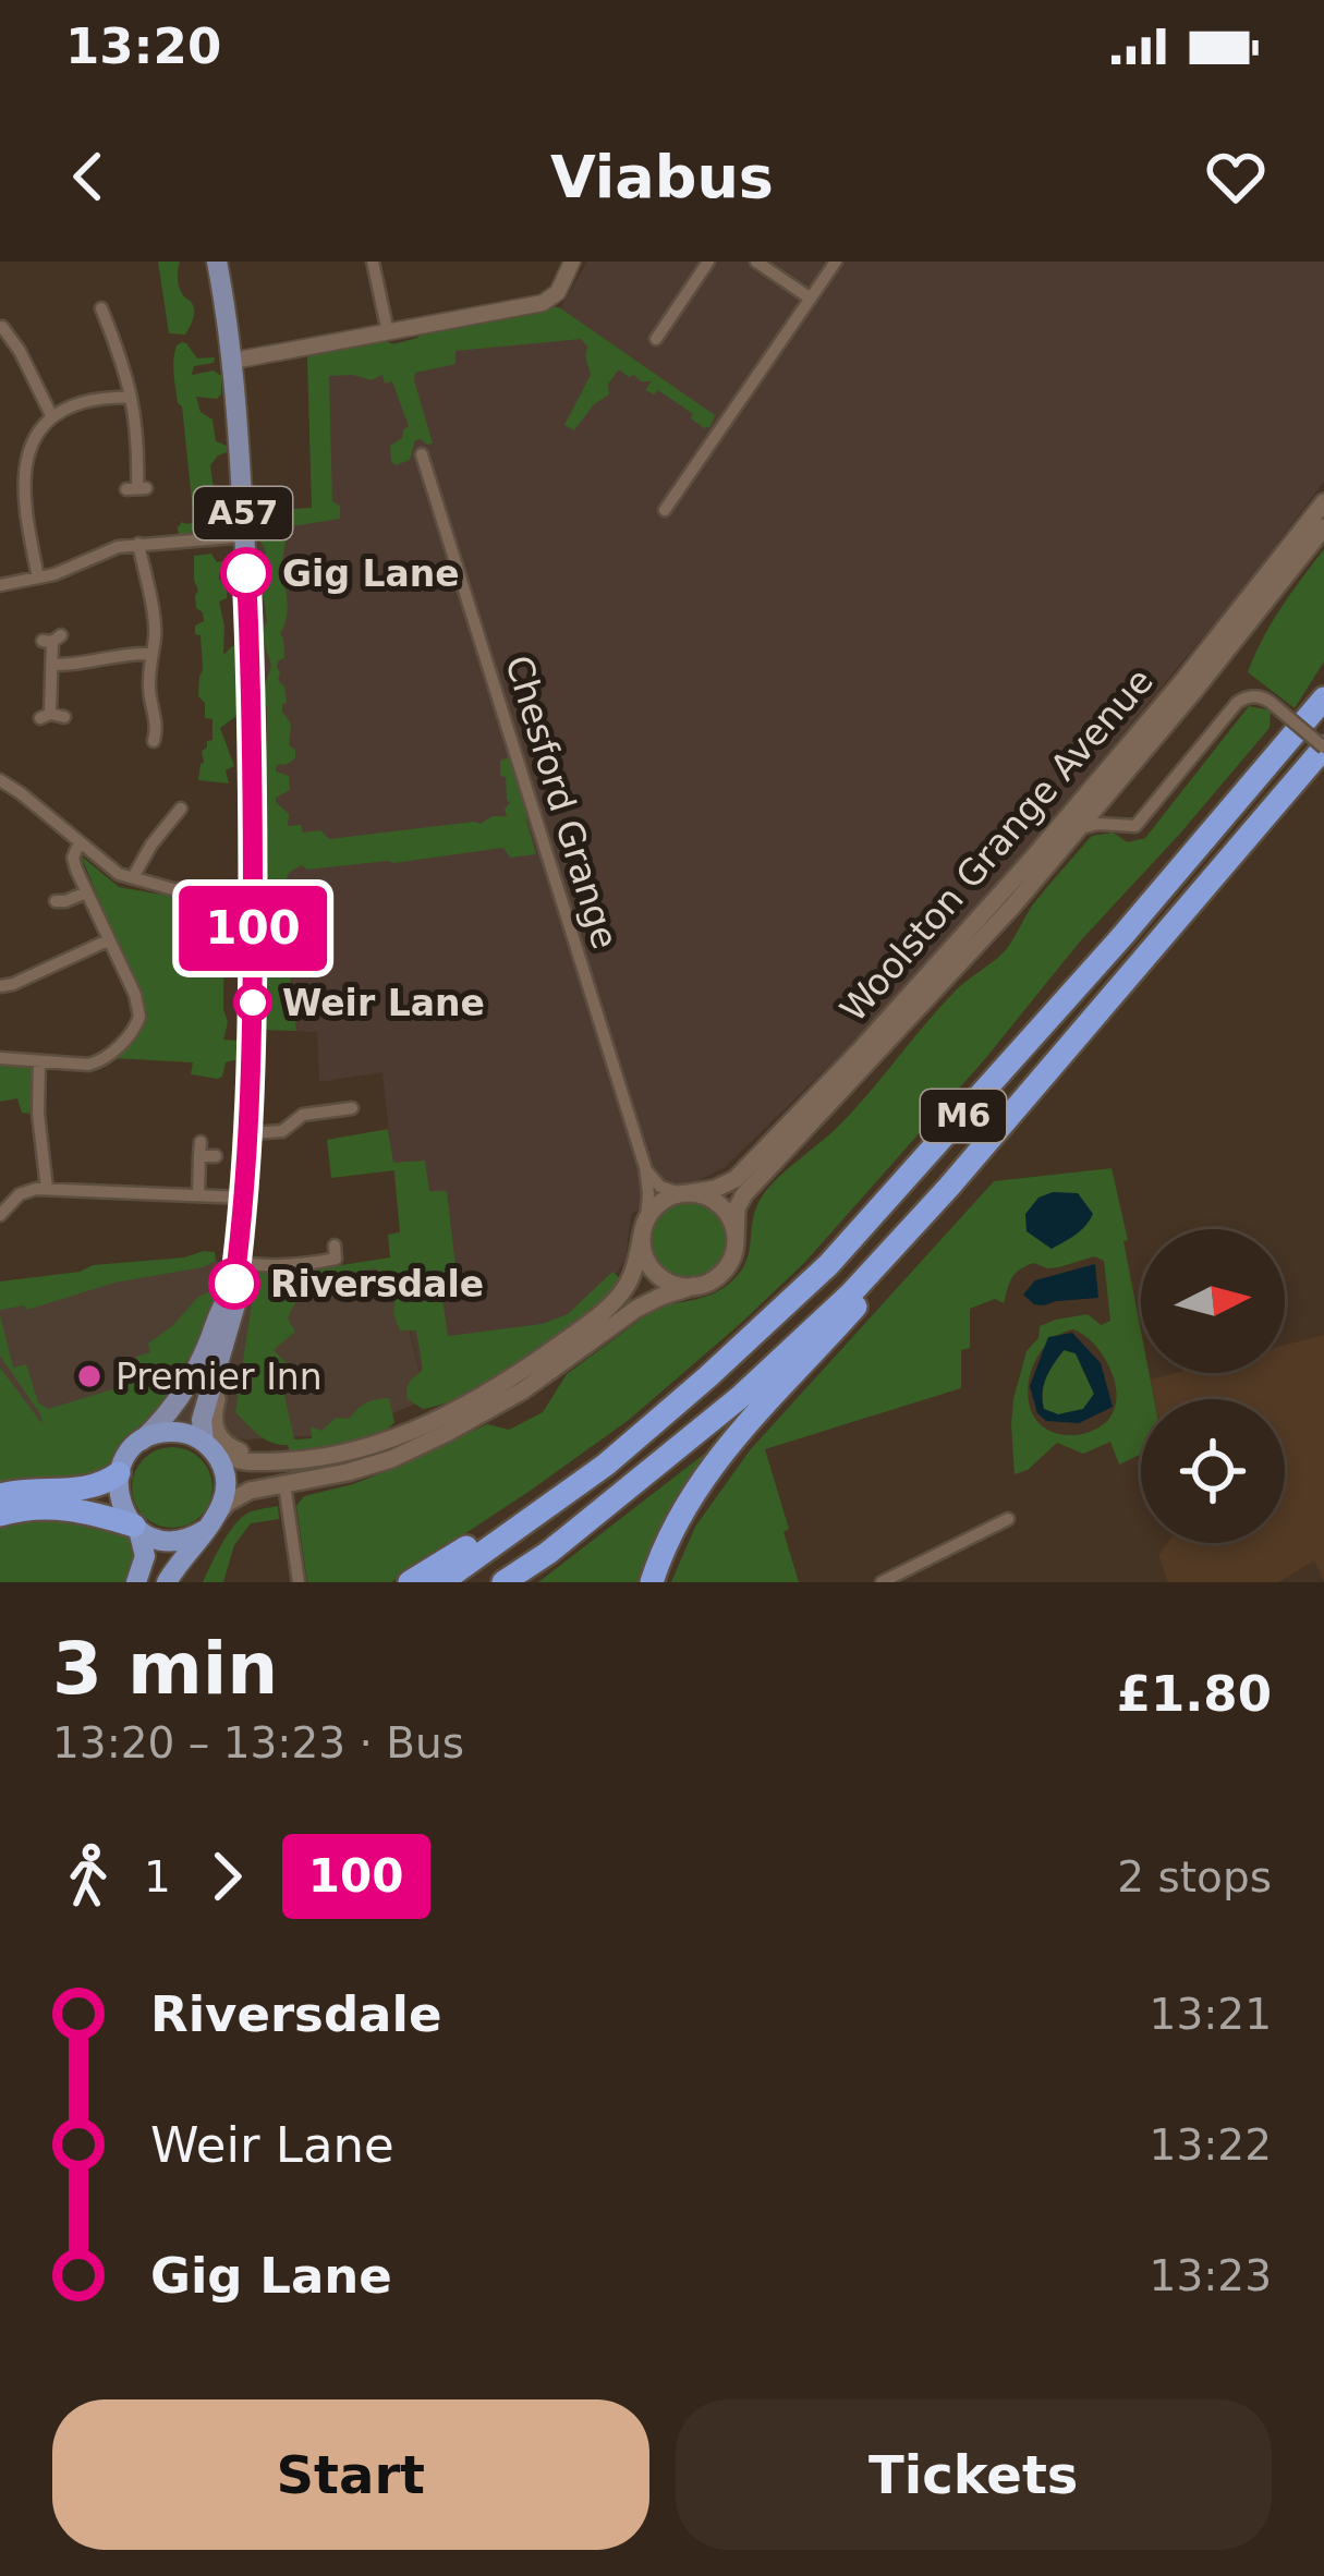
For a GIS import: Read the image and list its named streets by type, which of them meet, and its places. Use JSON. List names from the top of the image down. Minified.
{"streets":{"highway":["A57","M6"],"main road":["Woolston Grange Avenue"],"street":["Chesford Grange"]},"crossings":[["Chesford Grange","Woolston Grange Avenue"]],"places":["Gig Lane","Weir Lane","Riversdale","Premier Inn"],"lines":["bus line 100"],"north":"right","page":{"status":"13:20","header":"Viabus","on_map":"100","heading":["3 min","13:20 – 13:23 · Bus","£1.80"],"legs":["1","100","2 stops"],"list":[{"name":"Riversdale","value":"13:21"},{"name":"Weir Lane","value":"13:22"},{"name":"Gig Lane","value":"13:23"}],"buttons":["Start","Tickets"]}}
